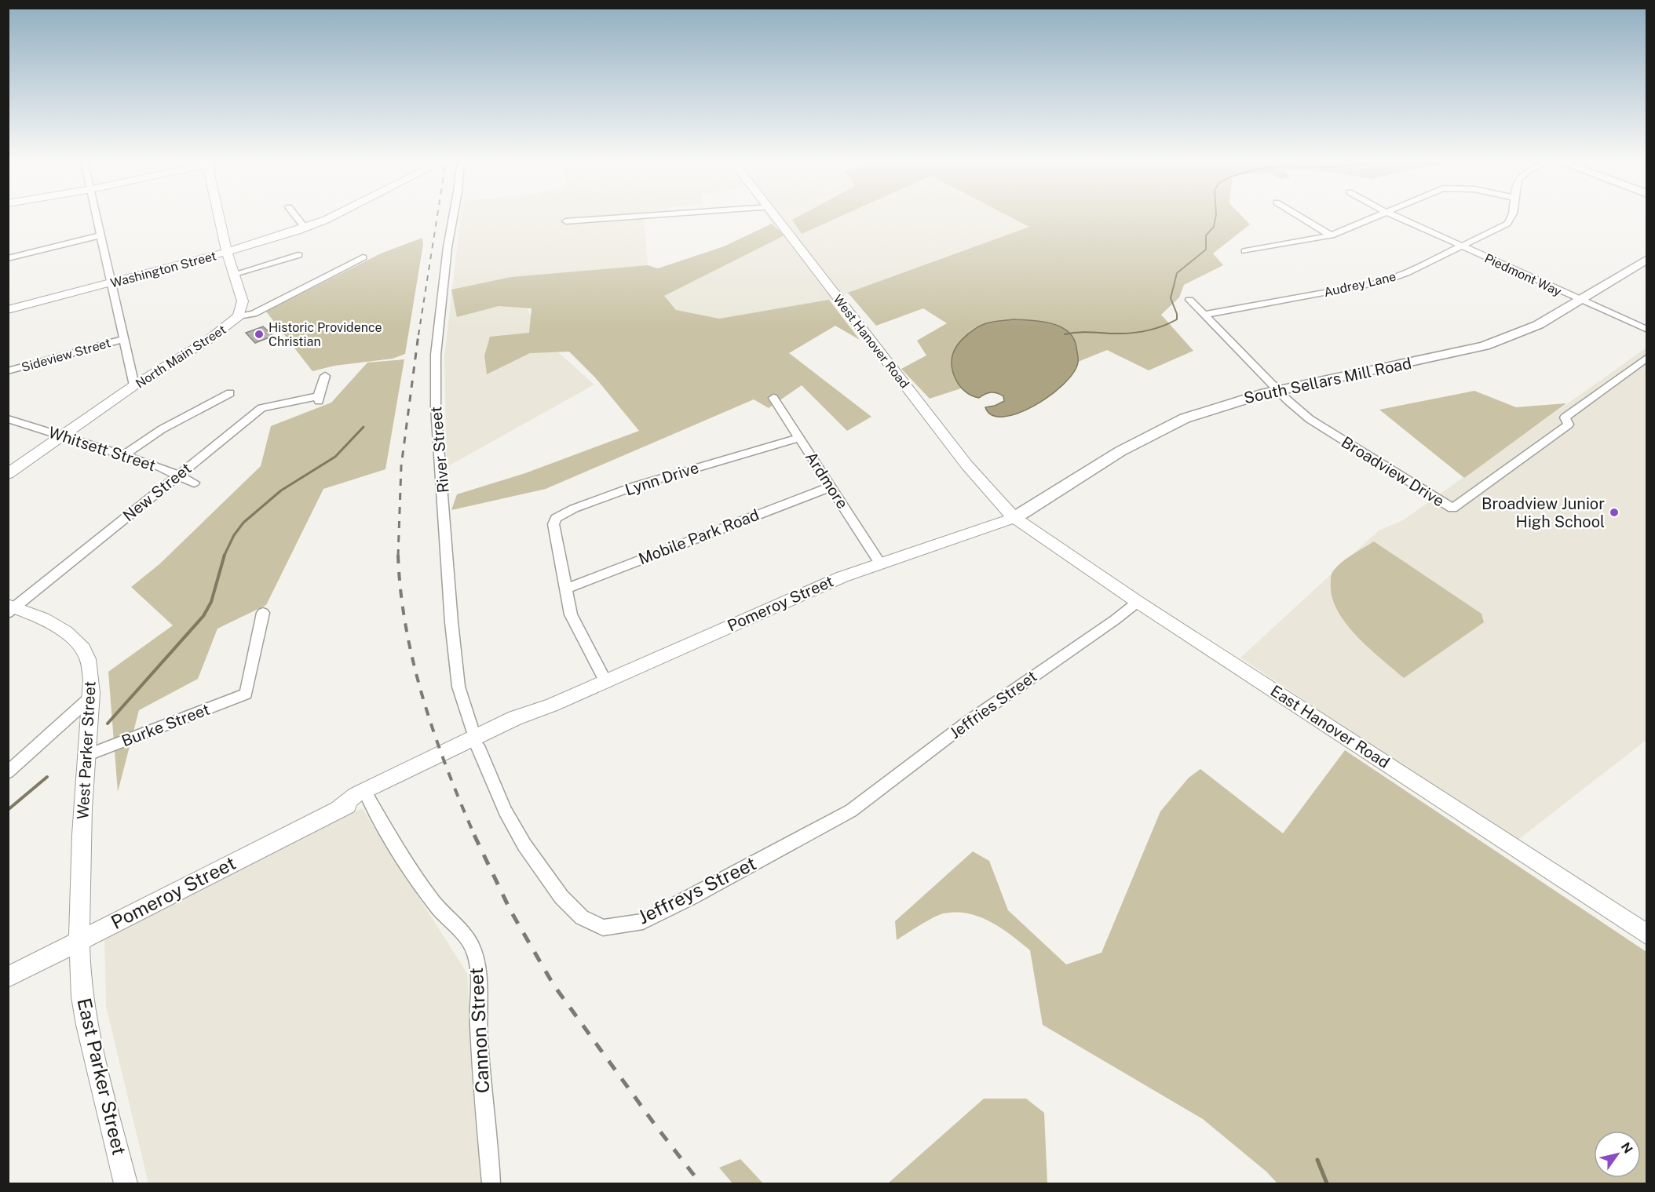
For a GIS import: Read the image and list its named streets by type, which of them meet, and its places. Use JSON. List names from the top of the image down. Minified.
{"streets":{"main road":["South Sellars Mill Road"],"street":["Washington Street","Piedmont Way","Audrey Lane","West Hanover Road","Sideview Street","North Main Street","Whitsett Street","River Street","Broadview Drive","Lynn Drive","Ardmore","New Street","Mobile Park Road","Pomeroy Street","Jeffries Street","Burke Street","East Hanover Road","West Parker Street","Jeffreys Street","Cannon Street","East Parker Street"]},"crossings":[["Piedmont Way","Audrey Lane"],["Piedmont Way","South Sellars Mill Road"],["Audrey Lane","Broadview Drive"],["West Hanover Road","South Sellars Mill Road"],["West Hanover Road","Pomeroy Street"],["West Hanover Road","East Hanover Road"],["North Main Street","Whitsett Street"],["South Sellars Mill Road","Broadview Drive"],["South Sellars Mill Road","Pomeroy Street"],["South Sellars Mill Road","East Hanover Road"],["Whitsett Street","New Street"],["River Street","Pomeroy Street"],["River Street","Jeffreys Street"],["Lynn Drive","Ardmore"],["Lynn Drive","Mobile Park Road"],["Lynn Drive","Pomeroy Street"],["Ardmore","Mobile Park Road"],["Ardmore","Pomeroy Street"],["New Street","West Parker Street"],["Pomeroy Street","East Hanover Road"],["Pomeroy Street","West Parker Street"],["Pomeroy Street","Cannon Street"],["Pomeroy Street","East Parker Street"],["Jeffries Street","East Hanover Road"],["Jeffries Street","Jeffreys Street"],["Burke Street","West Parker Street"],["West Parker Street","East Parker Street"]],"places":["Historic Providence Christian","Broadview Junior High School"],"north":"top right"}
